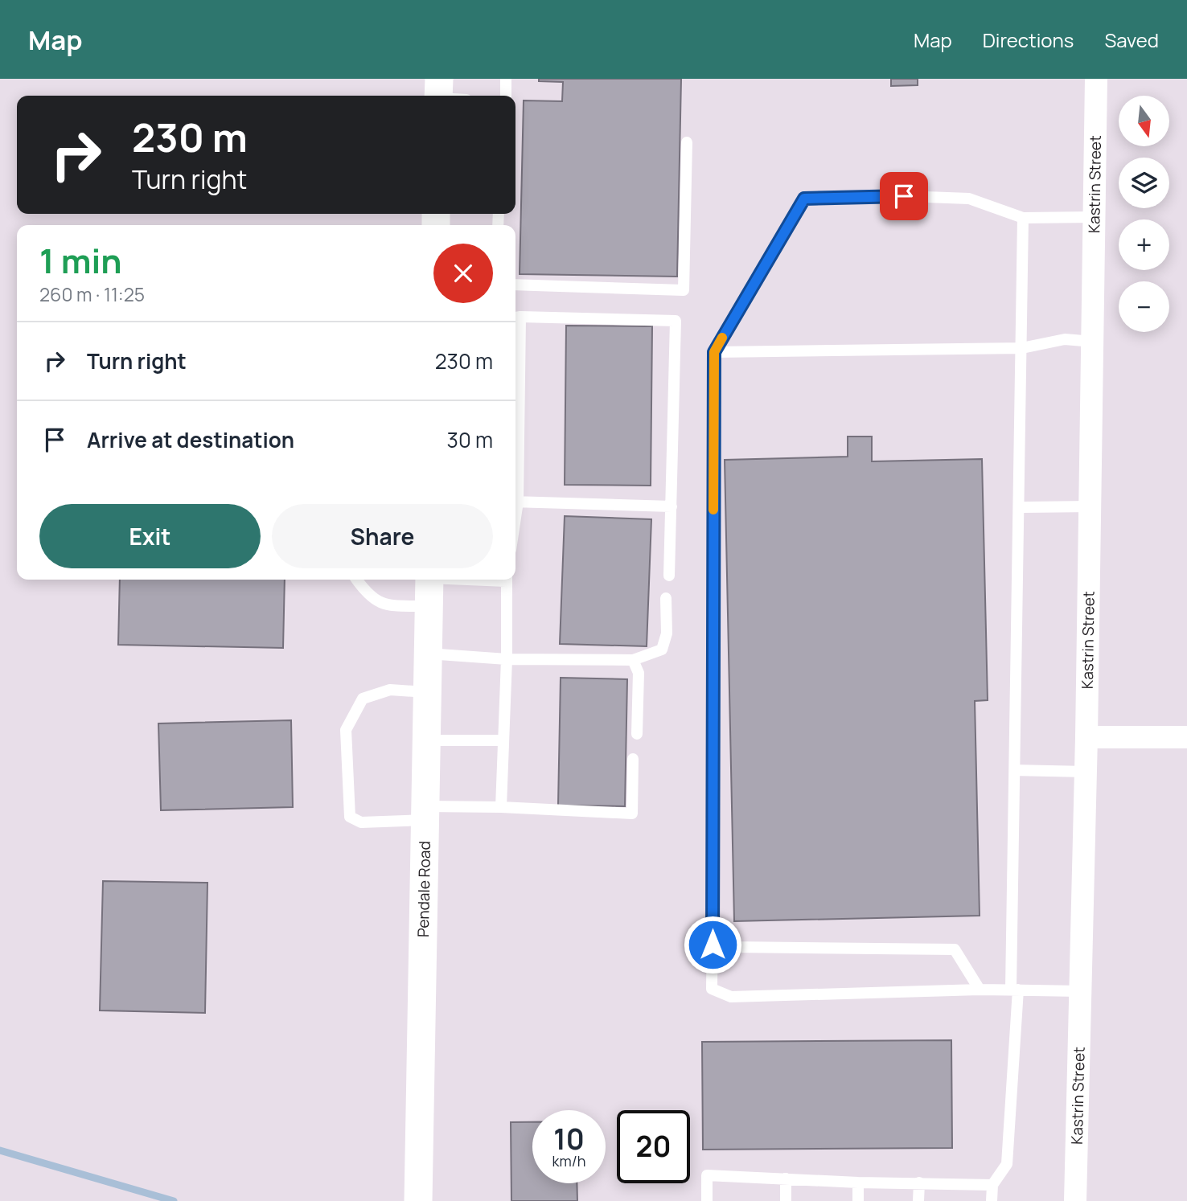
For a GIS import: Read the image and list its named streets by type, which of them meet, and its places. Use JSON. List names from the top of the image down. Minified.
{"streets":{"street":["Kastrin Street","Pendale Road"]},"north":"bottom","page":{"header":"Map","nav":["Map","Directions","Saved"],"map_buttons":["+","−"],"turn":["230 m","Turn right"],"heading":["1 min","260 m · 11:25"],"list":[{"name":"Turn right","value":"230 m"},{"name":"Arrive at destination","value":"30 m"}],"buttons":["Exit","Share"],"speed":"10 km/h","limit":"20"}}
